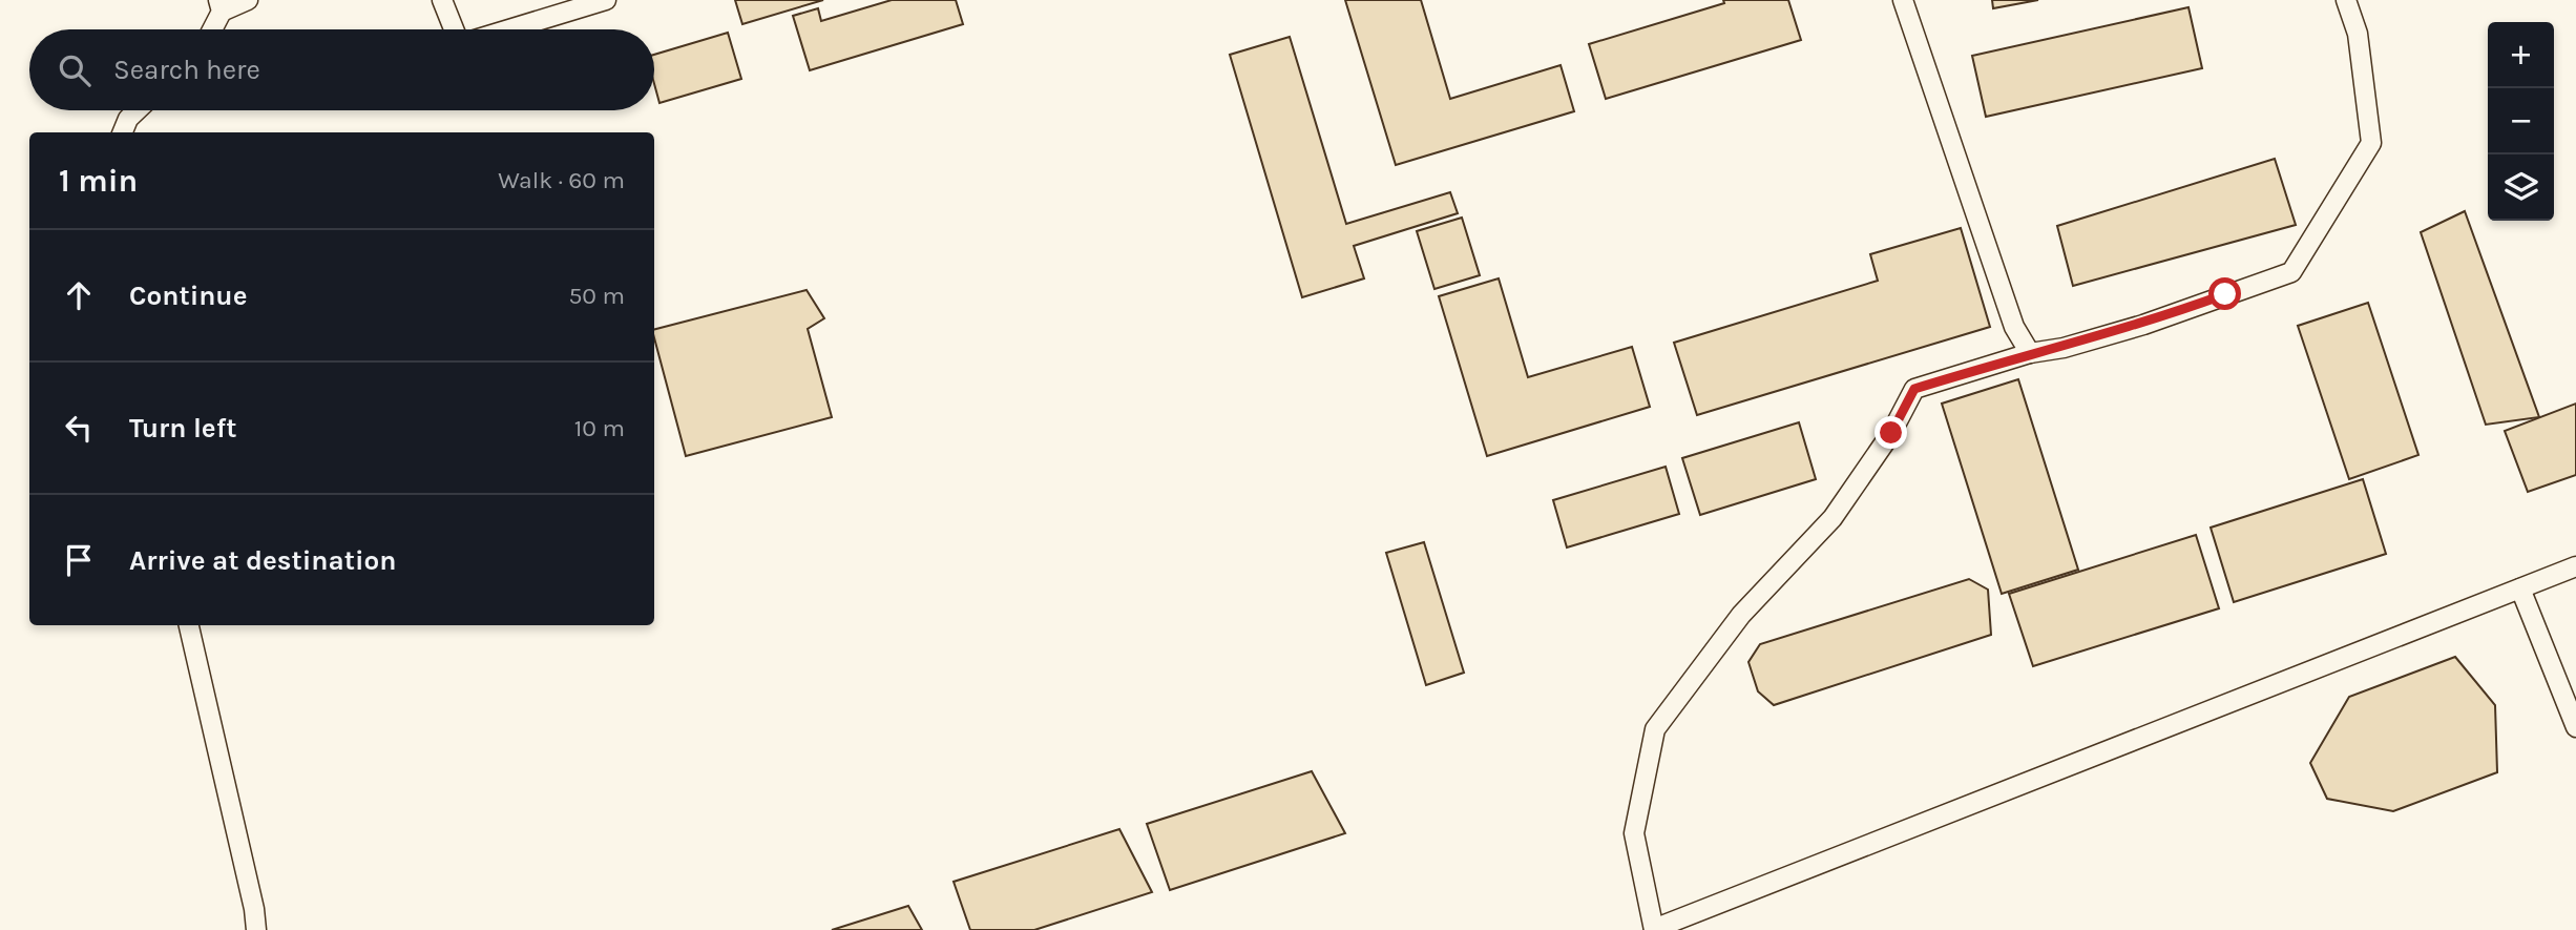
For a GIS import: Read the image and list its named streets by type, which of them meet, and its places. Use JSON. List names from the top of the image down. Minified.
{"page":{"map_buttons":["+","−"],"search":"Search here","heading":["1 min","Walk · 60 m"],"list":[["Continue","50 m"],["Turn left","10 m"],"Arrive at destination"]}}
